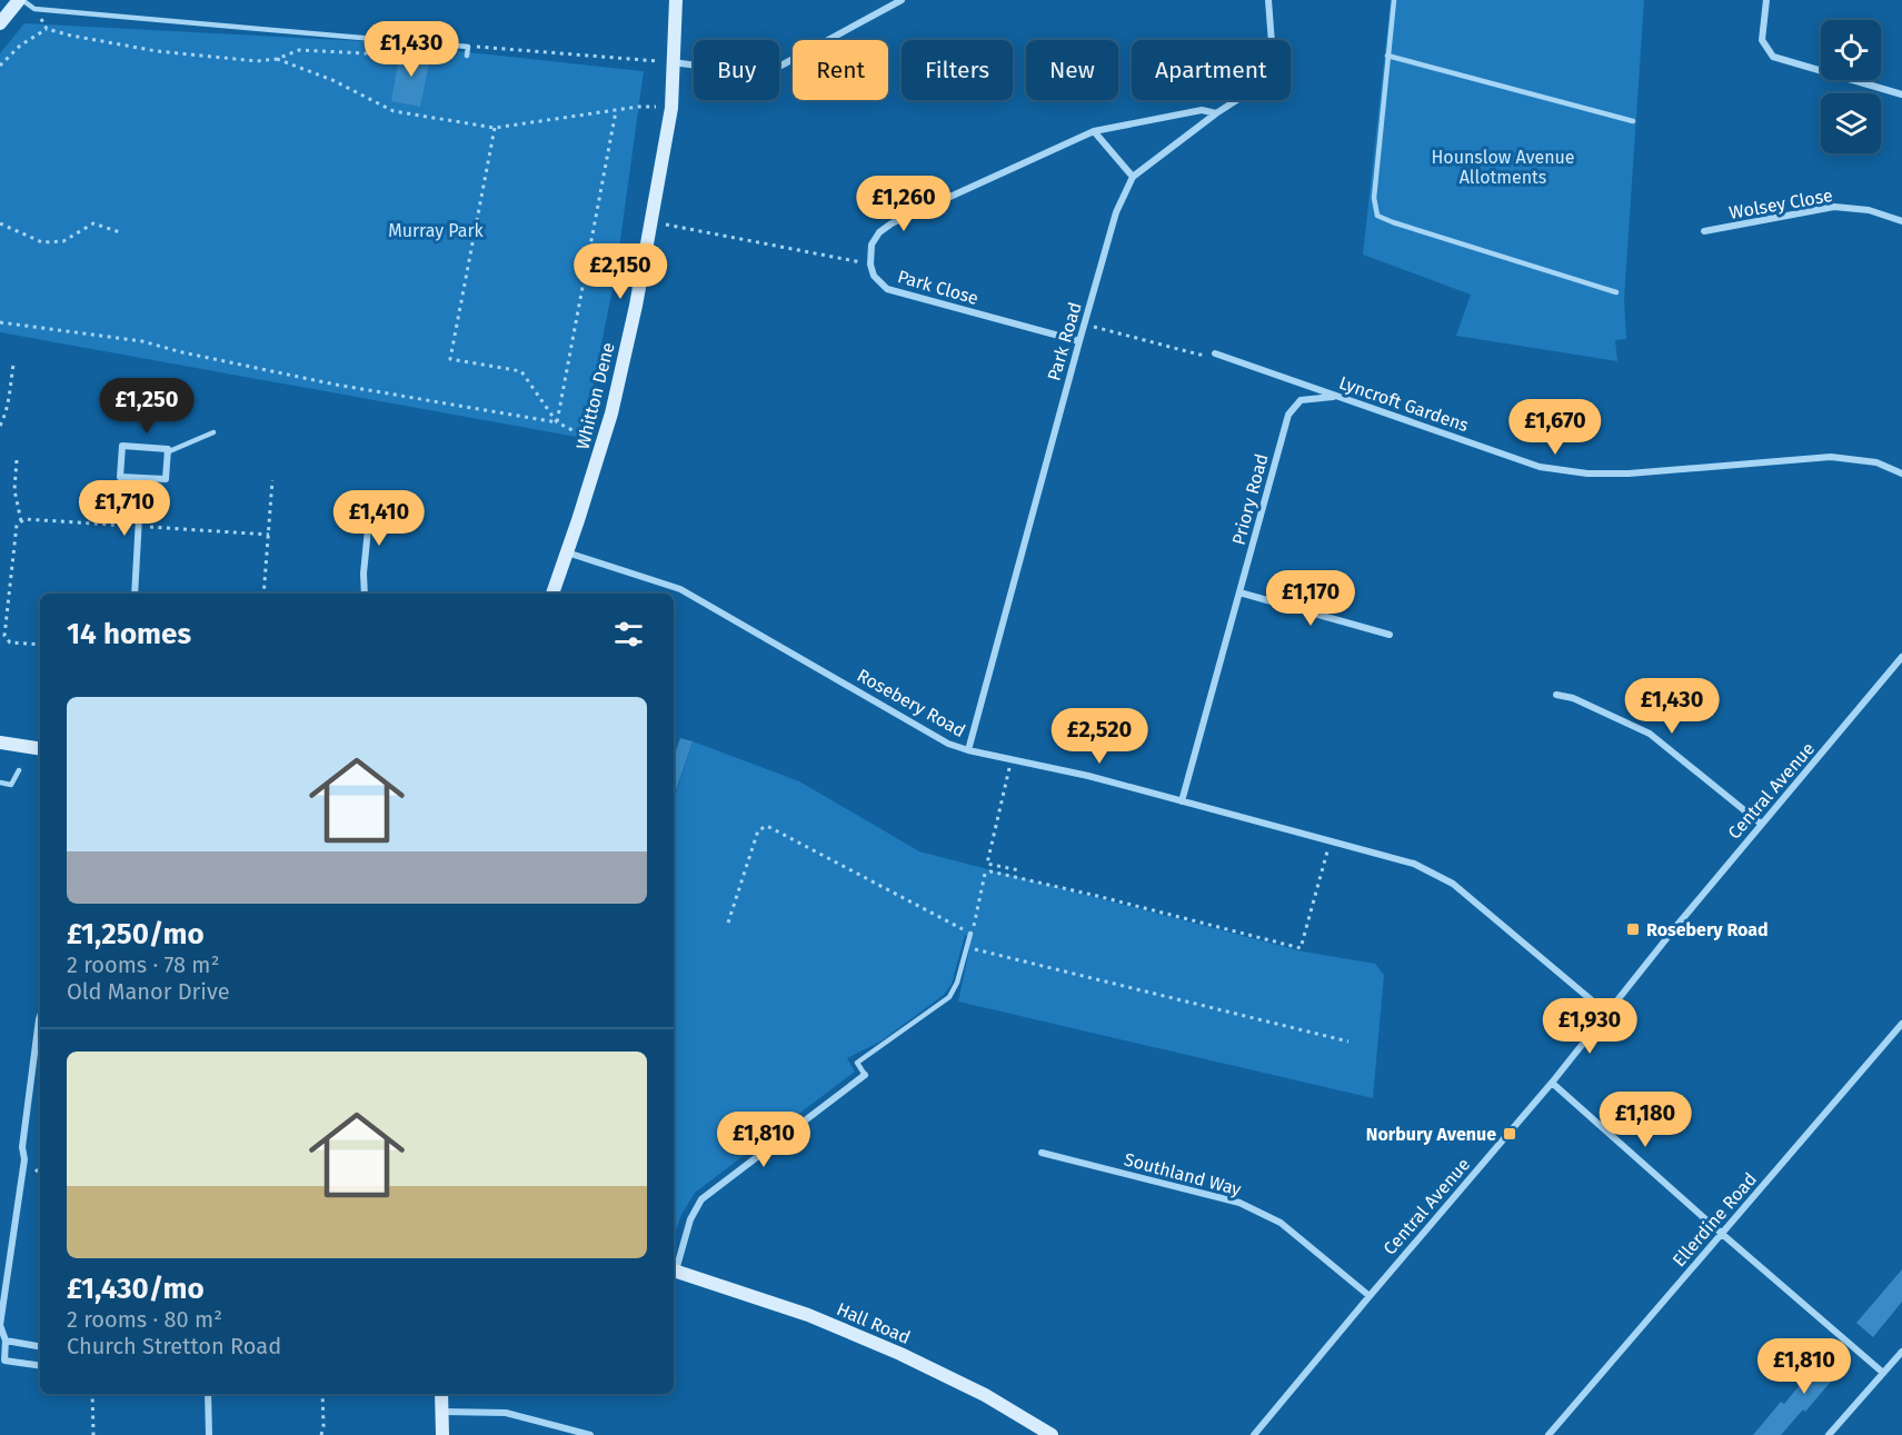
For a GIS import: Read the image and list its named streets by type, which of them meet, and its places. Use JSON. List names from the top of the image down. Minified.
{"streets":{"street":["Wolsey Close","Park Close","Park Road","Whitton Dene","Lyncroft Gardens","Priory Road","Rosebery Road","Central Avenue","Southland Way","Ellerdine Road","Hall Road"]},"crossings":[["Park Close","Park Road"],["Park Road","Rosebery Road"],["Whitton Dene","Rosebery Road"],["Lyncroft Gardens","Priory Road"],["Priory Road","Rosebery Road"],["Rosebery Road","Central Avenue"],["Central Avenue","Southland Way"]],"parks":["Hounslow Avenue Allotments","Murray Park"],"places":{"transit":["Rosebery Road","Norbury Avenue"]},"page":{"price":["£1,430","£1,260","£2,150","£1,250","£1,670","£1,710","£1,410","£1,170","£1,430","£2,520","£1,930","£1,180","£1,810","£1,810"],"chip":["Buy","Rent","Filters","New","Apartment"],"heading":"14 homes","list":[{"name":"£1,250/mo","note":"2 rooms · 78 m² · Old Manor Drive"},{"name":"£1,430/mo","note":"2 rooms · 80 m² · Church Stretton Road"}]}}
